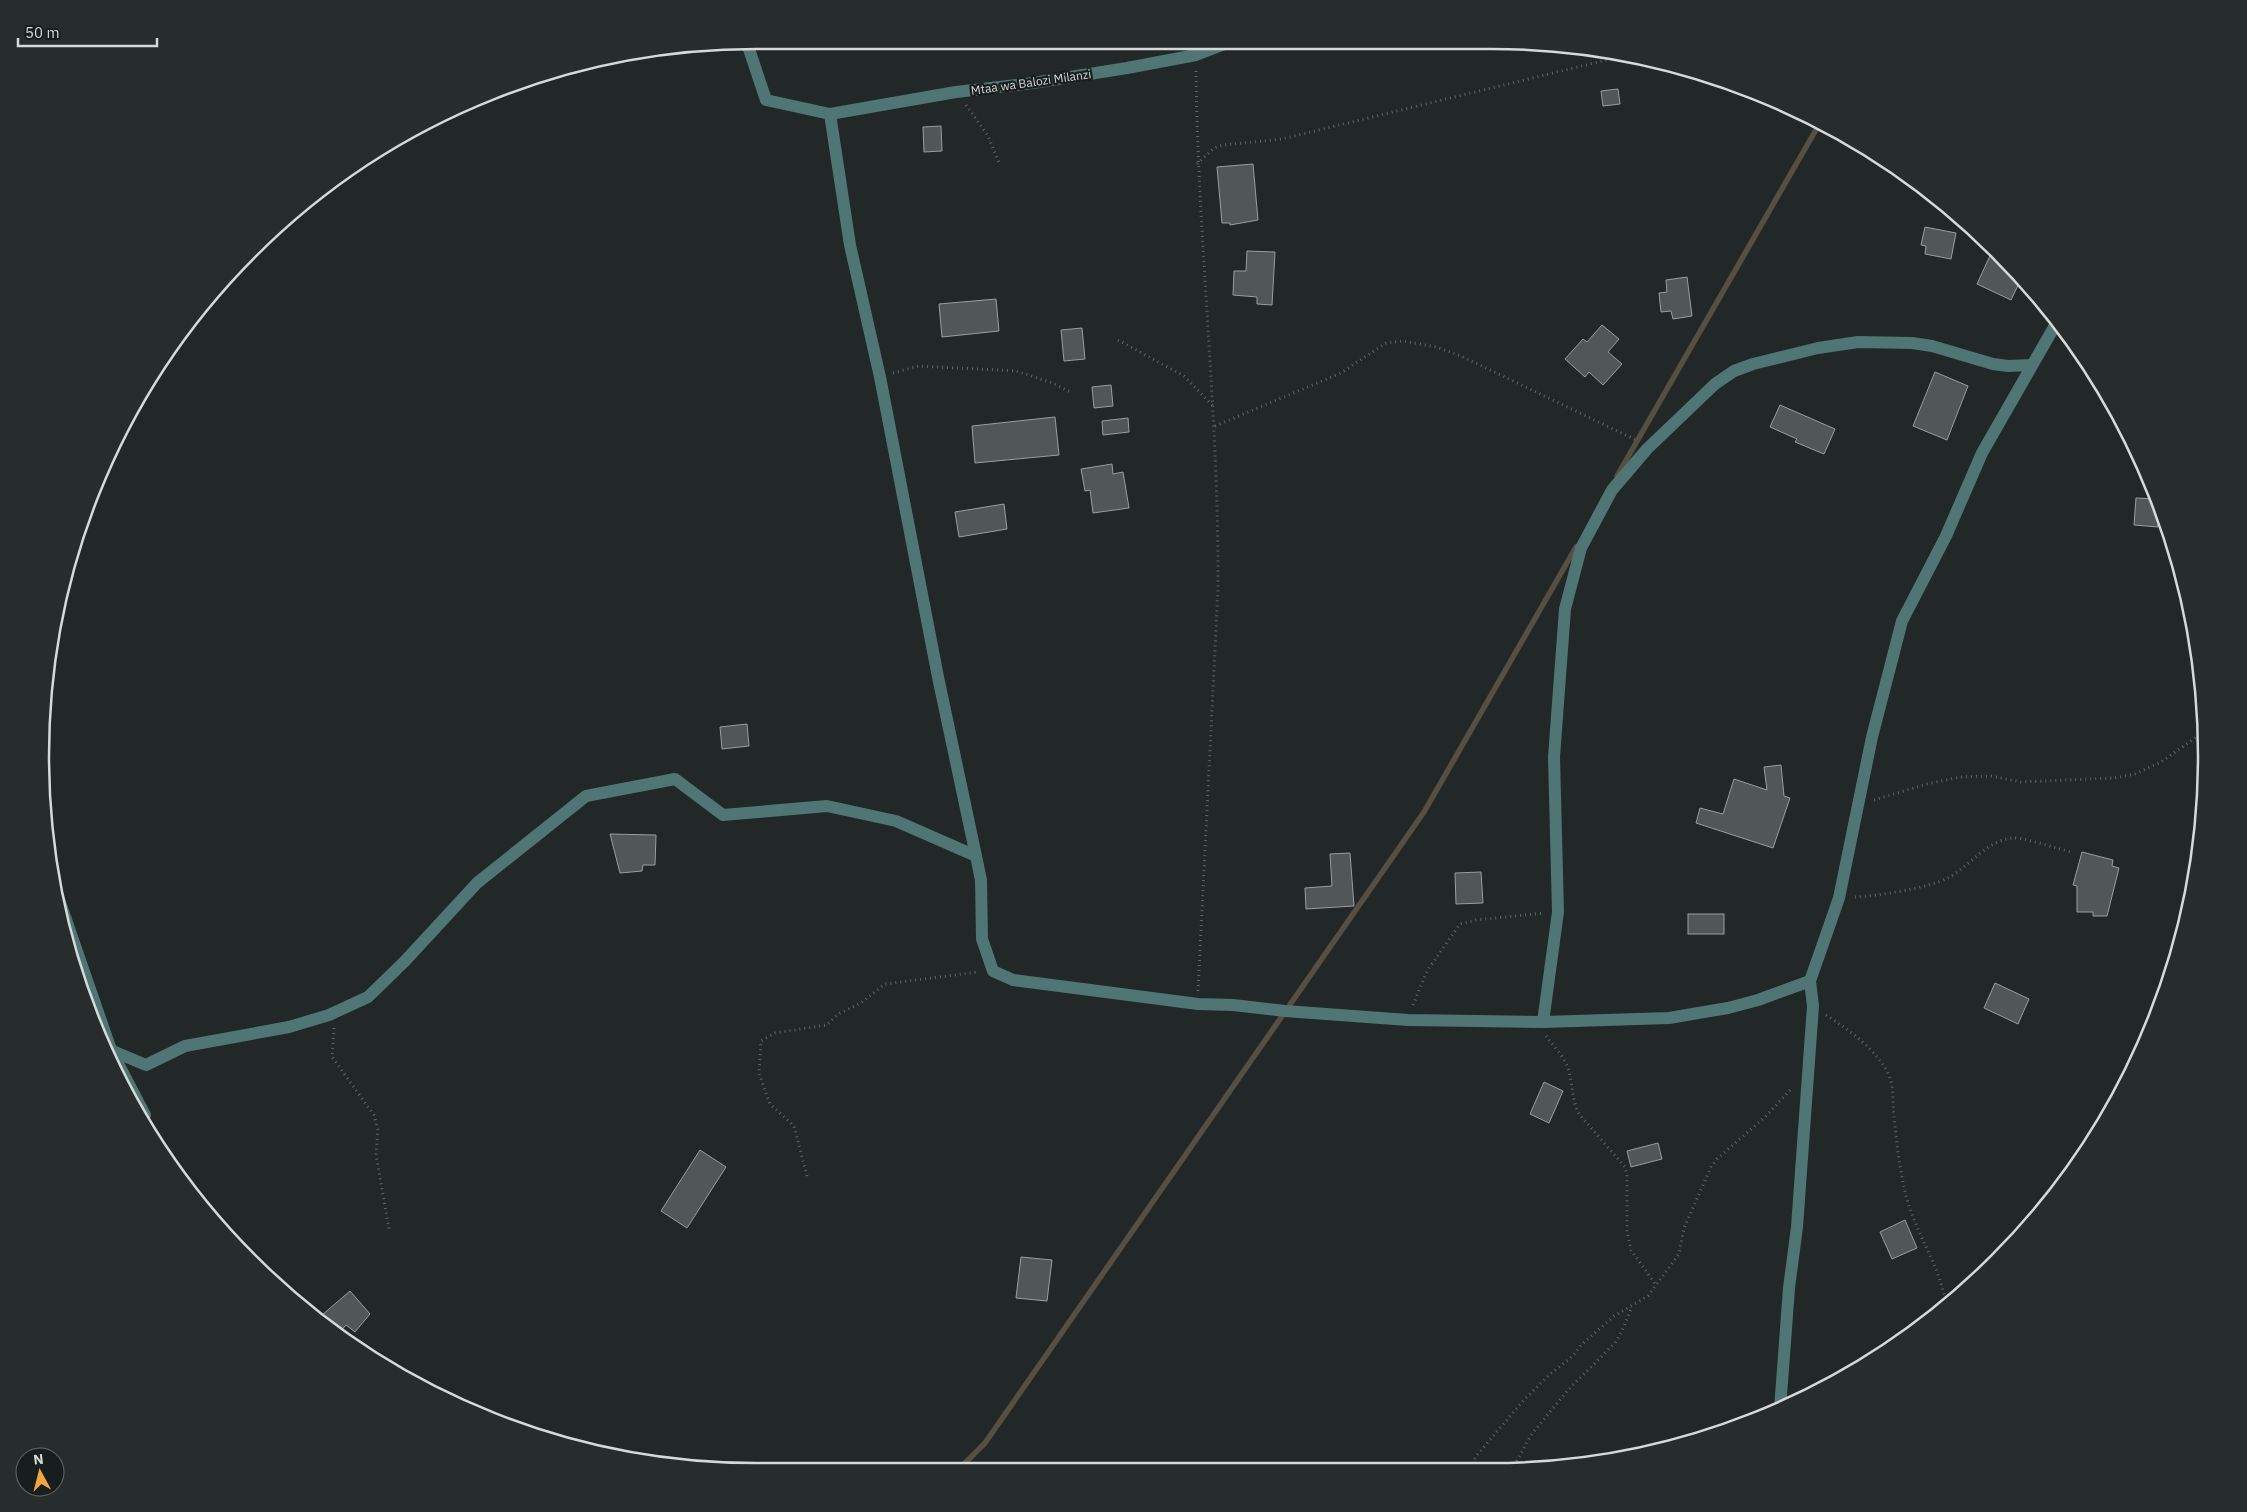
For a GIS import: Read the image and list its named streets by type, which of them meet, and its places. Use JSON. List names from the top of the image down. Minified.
{"streets":{"street":["Mtaa wa Balozi Milanzi"]},"scale_bar":"50 m","north":"top"}
